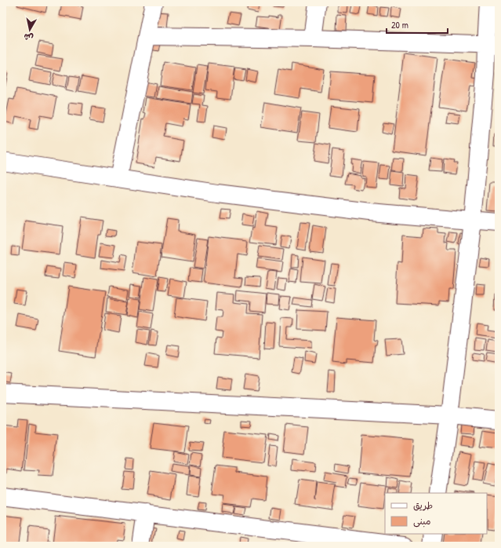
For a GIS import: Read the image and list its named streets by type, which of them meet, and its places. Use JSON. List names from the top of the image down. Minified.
{"legend":["طريق","مبنى"],"scale_bar":"20 m","north":"bottom"}
